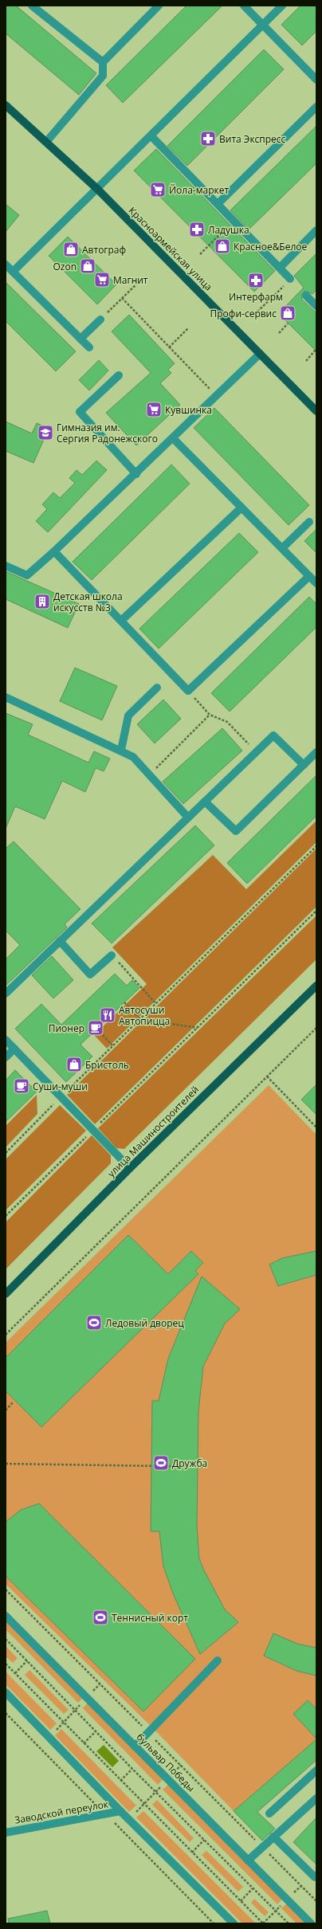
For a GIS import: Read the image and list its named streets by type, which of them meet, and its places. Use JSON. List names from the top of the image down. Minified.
{"streets":{"main road":["Красноармейская улица","улица Машиностроителей"],"street":["бульвар Победы","Заводской переулок"]},"places":{"pharmacy":["Вита Экспресс","Ладушка","Интерфарм"],"supermarket":["Йола-маркет","Магнит","Кувшинка"],"shop":["Красное&Белое","Автограф","Ozon","Профи-сервис","Бристоль"],"school or university":["Гимназия им. Сергия Радонежского"],"building":["Детская школа искусств №3"],"restaurant":["Автосуши Автопицца"],"cafe":["Пионер","Суши-муши"],"sports":["Ледовый дворец","Дружба","Теннисный корт"]}}
